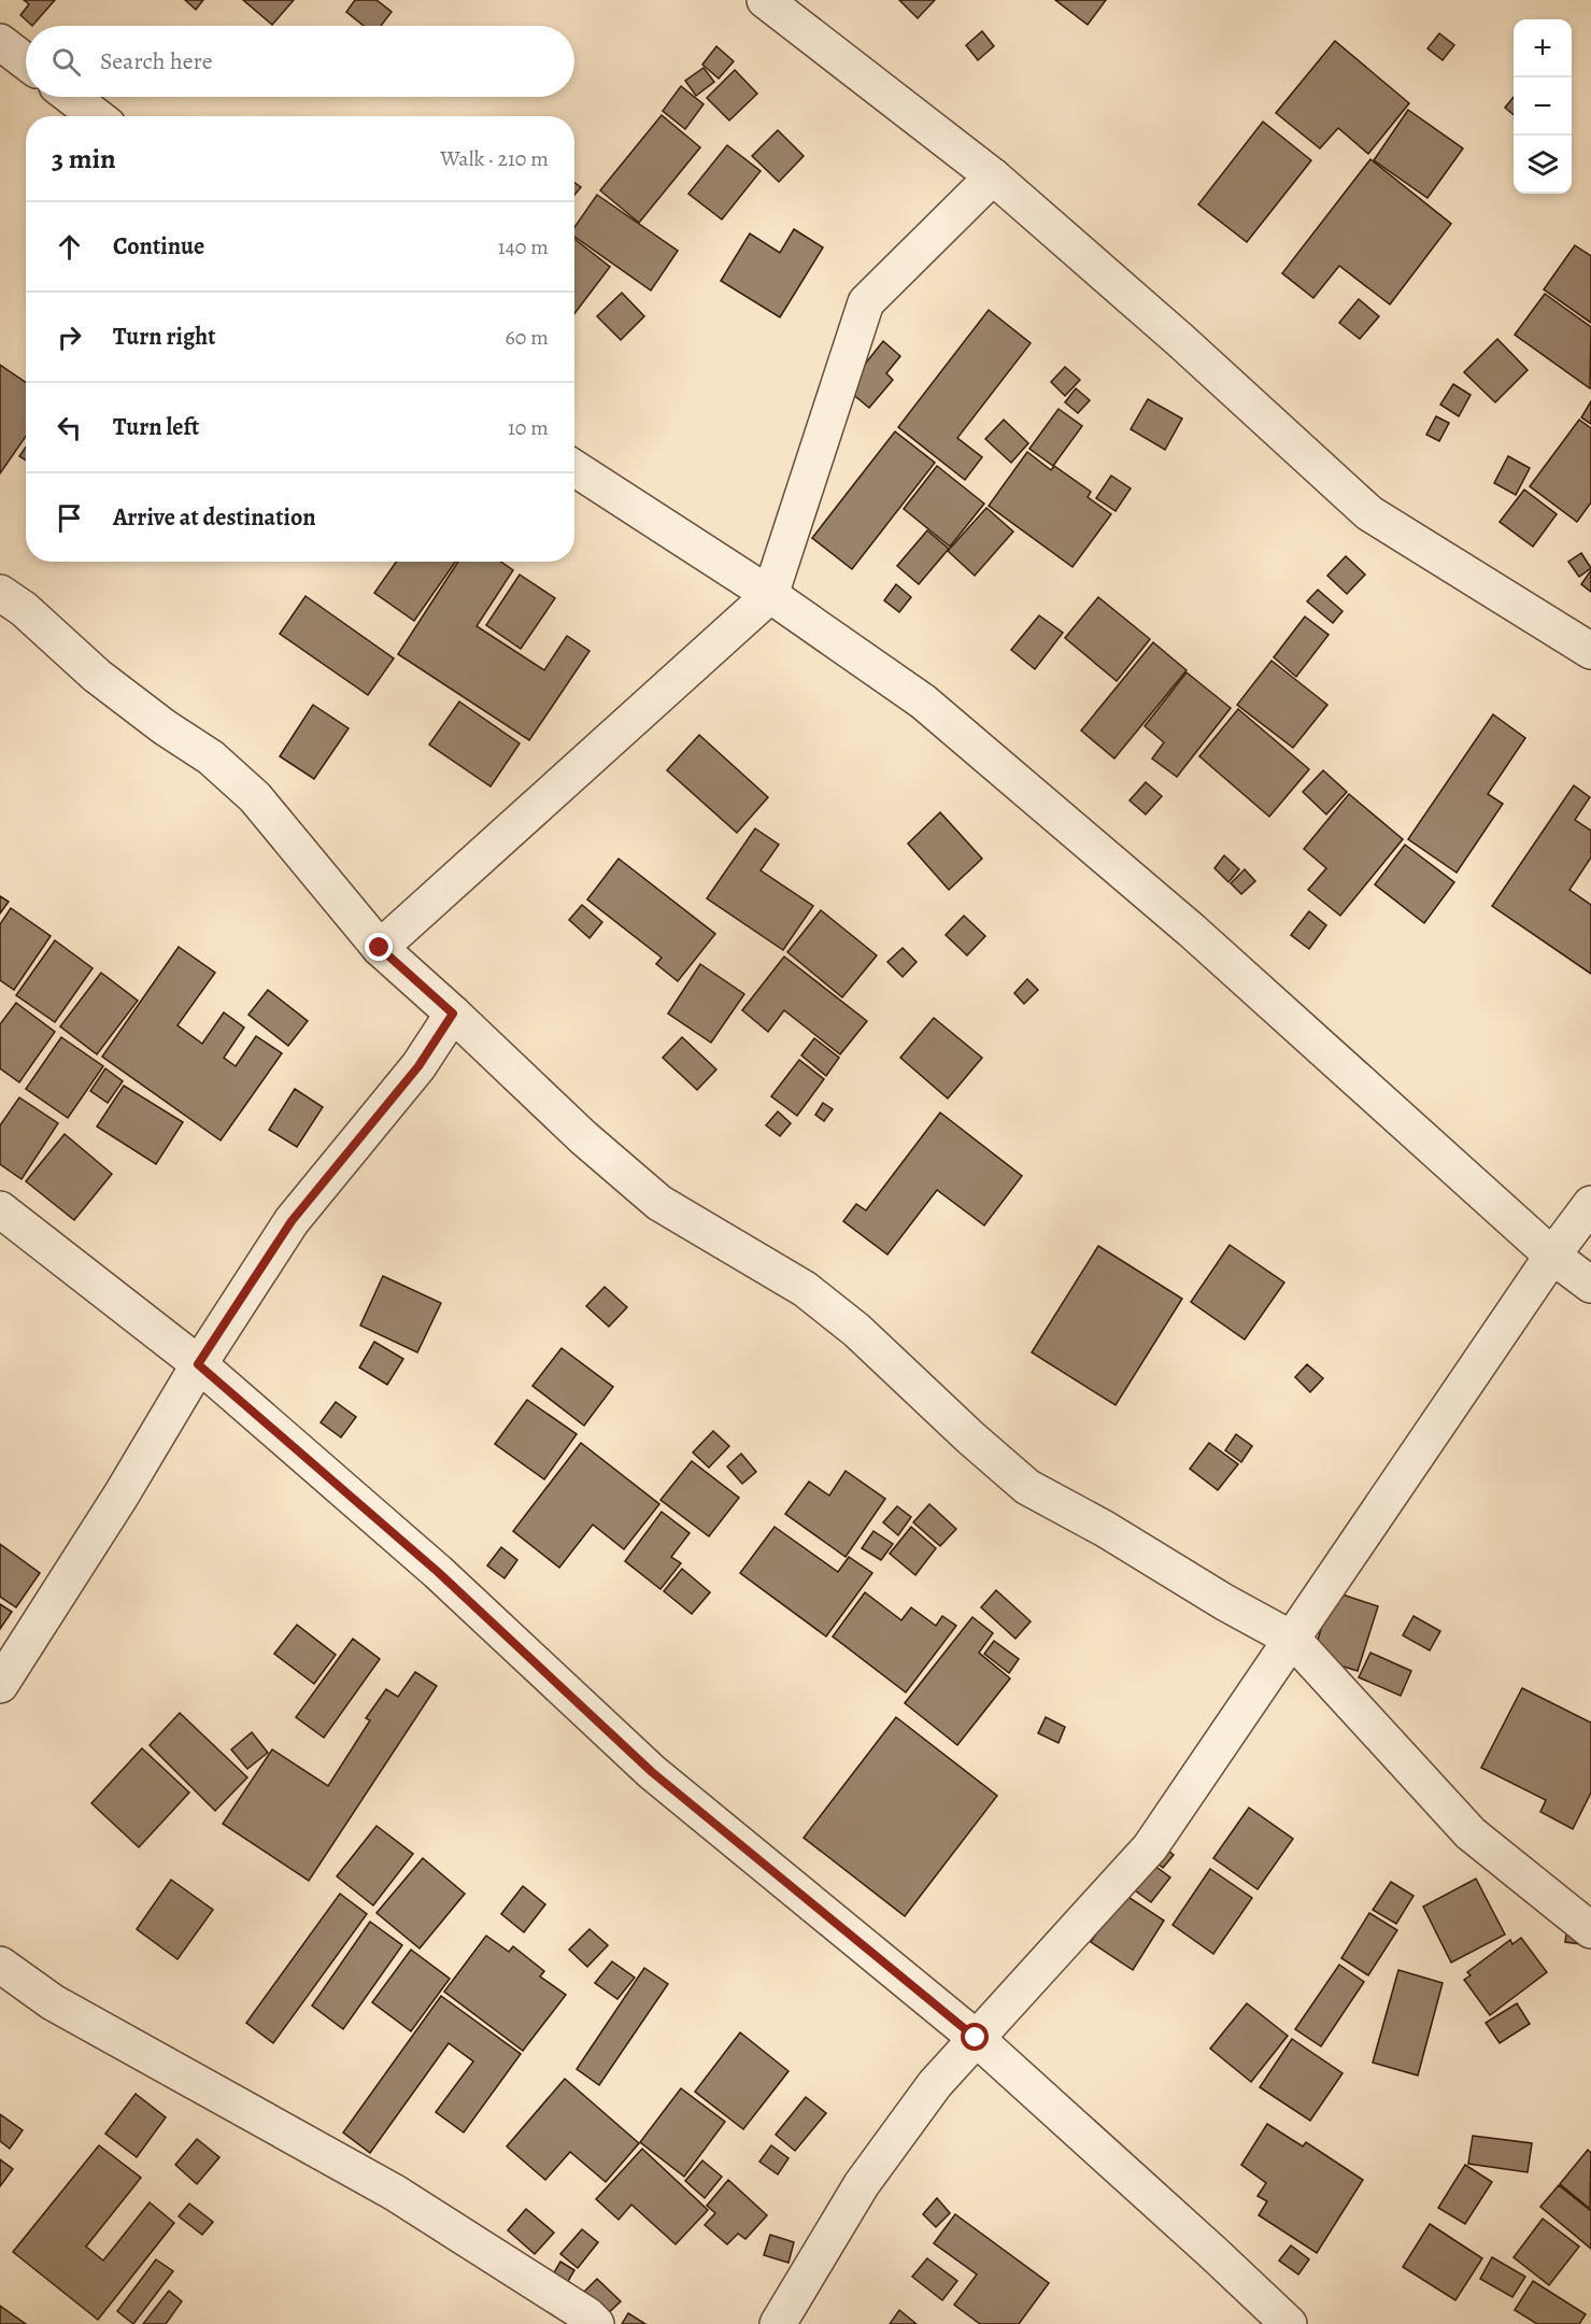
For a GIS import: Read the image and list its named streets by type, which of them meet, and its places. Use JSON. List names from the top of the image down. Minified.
{"page":{"map_buttons":["+","−"],"search":"Search here","heading":["3 min","Walk · 210 m"],"list":[["Continue","140 m"],["Turn right","60 m"],["Turn left","10 m"],"Arrive at destination"]}}
